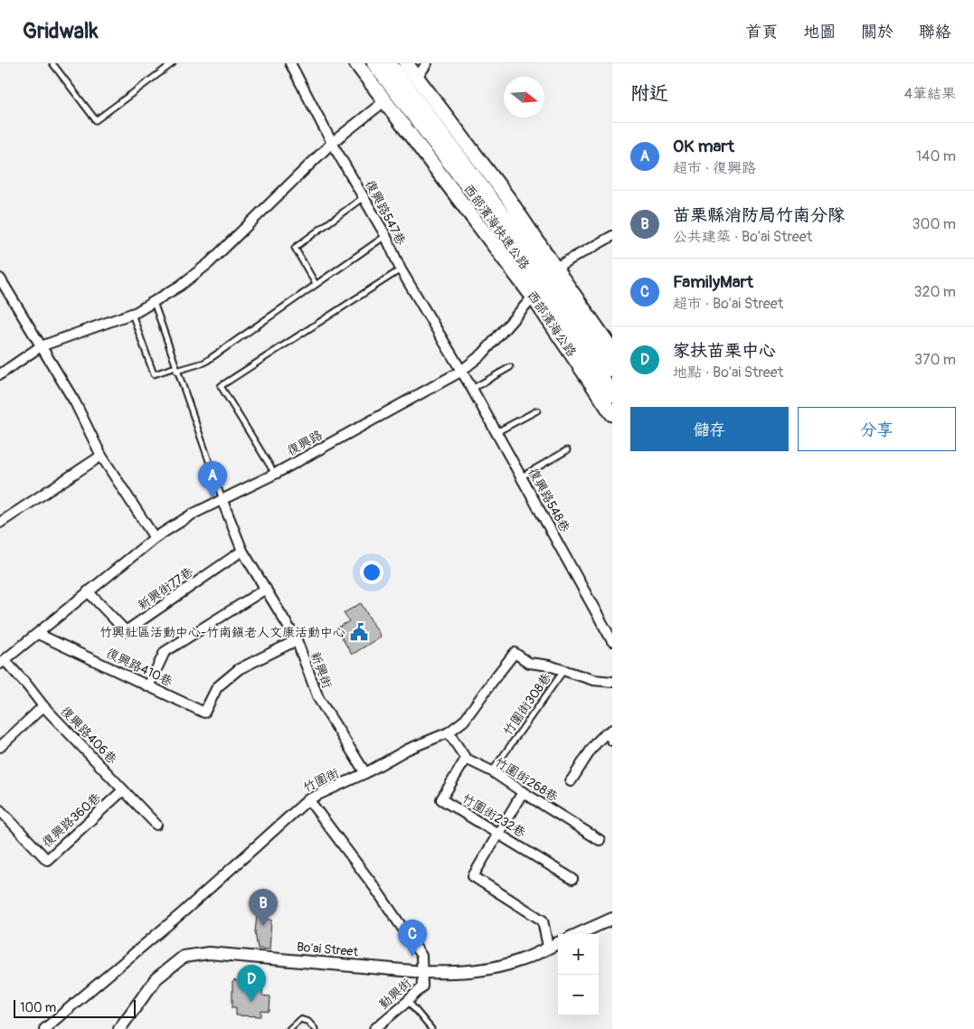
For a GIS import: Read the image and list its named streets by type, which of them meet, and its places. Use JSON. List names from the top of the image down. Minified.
{"streets":{"highway":["西部濱海快速公路"],"main road":["西部濱海公路"],"street":["復興路547巷","復興路","復興路548巷","新興街77巷","復興路410巷","新興街","復興路406巷","竹圍街268巷","竹圍街","竹圍街232巷","復興路360巷","Bo'ai Street","勤興街"],"lane":["竹圍街308巷"]},"crossings":[["復興路547巷","復興路"],["復興路547巷","復興路548巷"],["西部濱海快速公路","西部濱海公路"],["西部濱海快速公路","復興路"],["西部濱海公路","復興路"],["復興路","復興路548巷"],["復興路","新興街77巷"],["復興路","復興路410巷"],["復興路","新興街"],["復興路","復興路406巷"],["新興街77巷","新興街"],["復興路410巷","新興街"],["新興街","竹圍街"],["竹圍街308巷","竹圍街268巷"],["竹圍街308巷","竹圍街"],["復興路406巷","復興路360巷"],["竹圍街268巷","竹圍街232巷"],["Bo'ai Street","勤興街"]],"places":{"public building":["竹興社區活動中心-竹南鎮老人文康活動中心"]},"scale_bar":"100 m","north":"right","page":{"header":"Gridwalk","nav":["首頁","地圖","關於","聯絡"],"heading":["附近","4筆結果"],"list":[{"mark":"A","name":"OK mart","note":"超市 · 復興路","value":"140 m"},{"mark":"B","name":"苗栗縣消防局竹南分隊","note":"公共建築 · Bo'ai Street","value":"300 m"},{"mark":"C","name":"FamilyMart","note":"超市 · Bo'ai Street","value":"320 m"},{"mark":"D","name":"家扶苗栗中心","note":"地點 · Bo'ai Street","value":"370 m"}],"buttons":["儲存","分享"],"pins":["A","B","C","D"],"map_buttons":["+","−"],"scale":"100 m"}}
